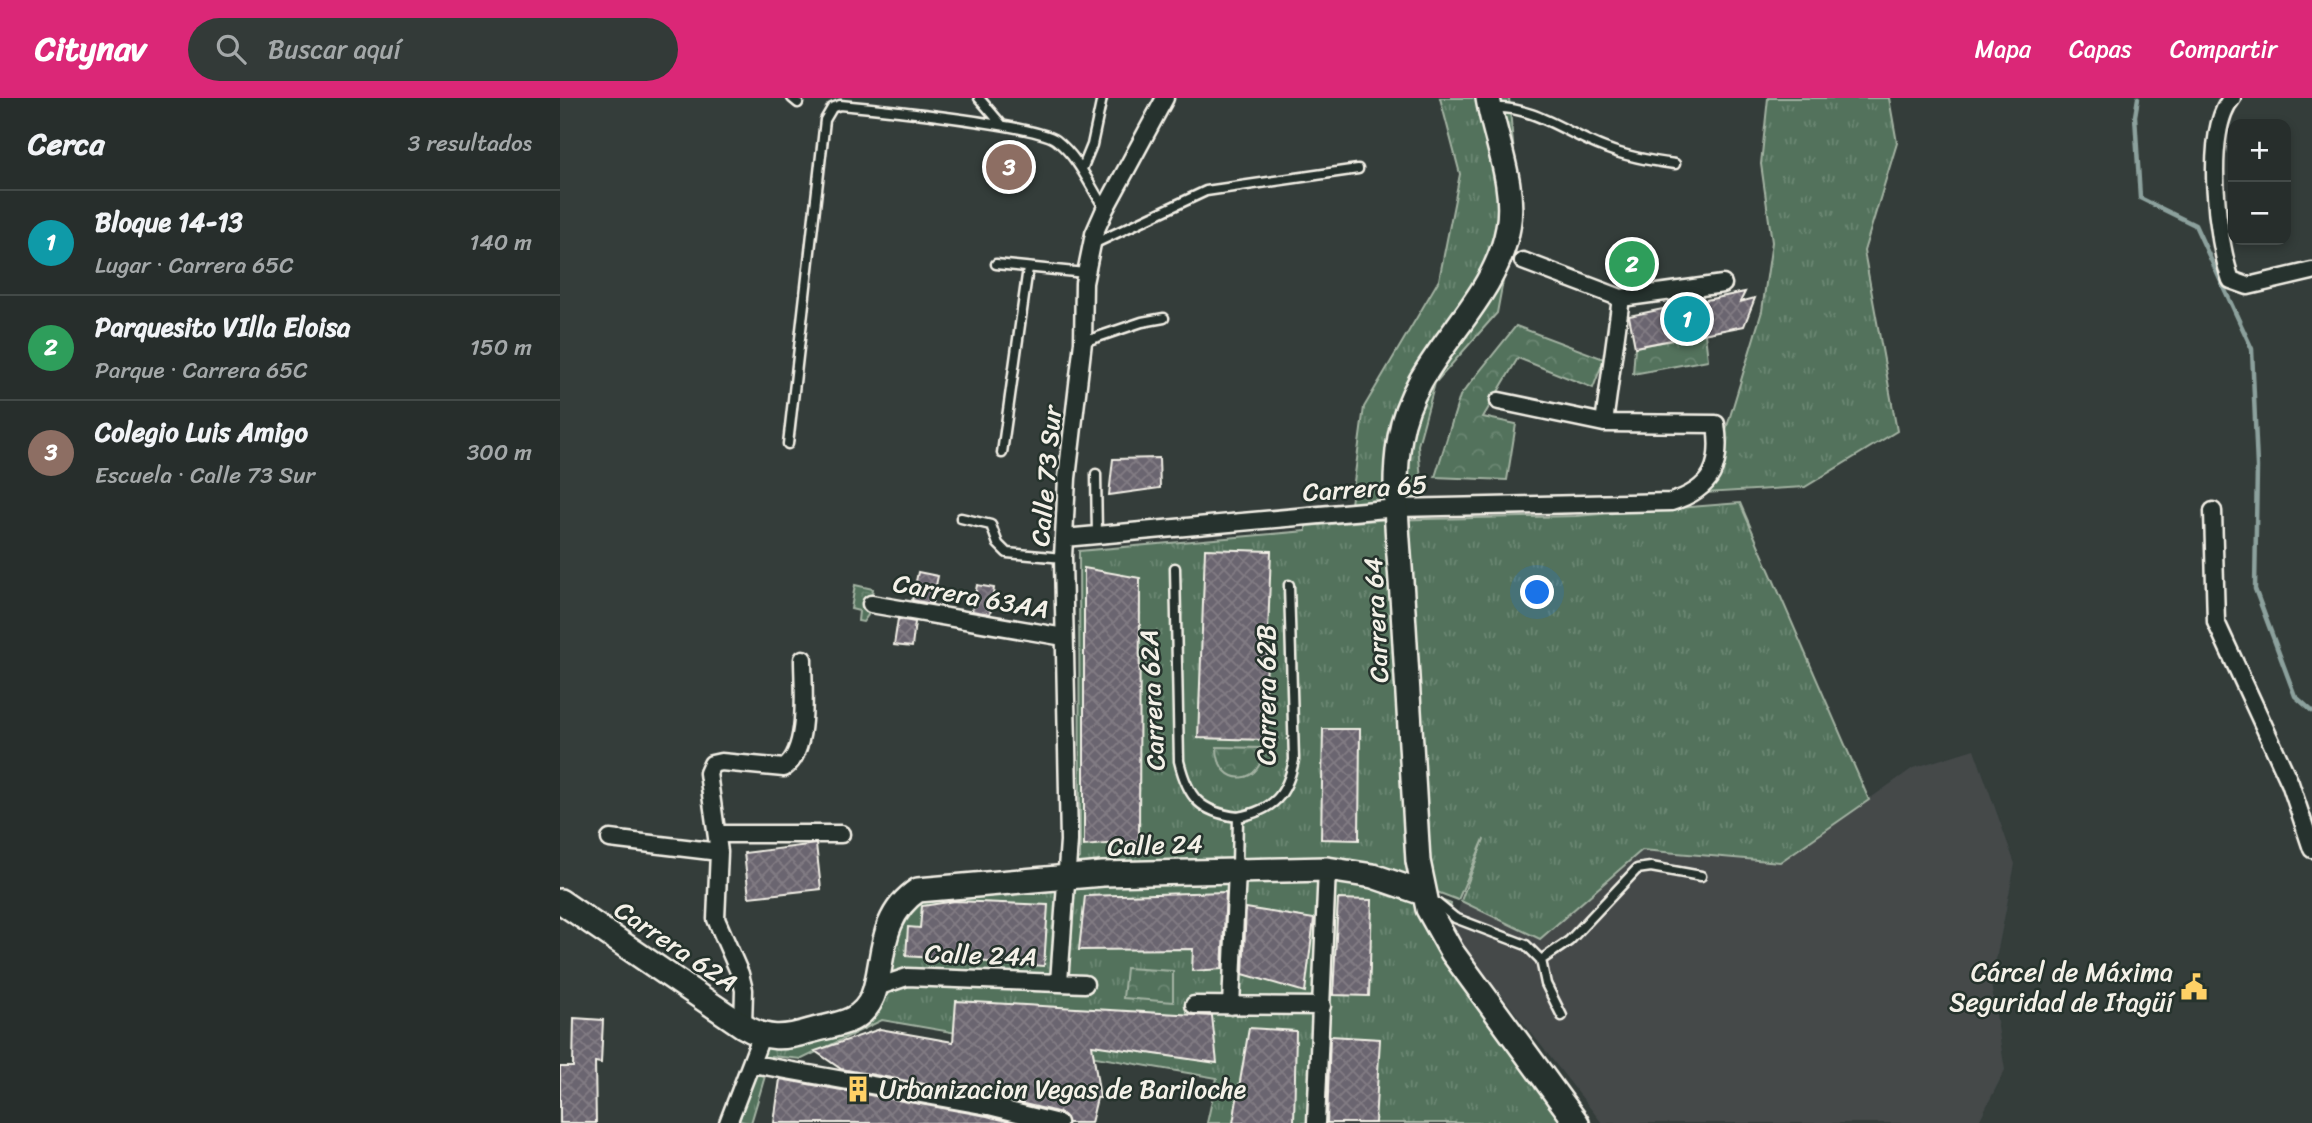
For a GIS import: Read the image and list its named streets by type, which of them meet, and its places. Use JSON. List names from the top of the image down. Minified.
{"streets":{"street":["Calle 73 Sur","Carrera 65","Carrera 63AA","Carrera 64","Carrera 62A","Calle 24","Calle 24A"],"lane":["Carrera 62B"]},"crossings":[["Calle 73 Sur","Carrera 65"],["Calle 73 Sur","Carrera 63AA"],["Calle 73 Sur","Calle 24"],["Calle 73 Sur","Calle 24A"],["Carrera 65","Carrera 64"],["Carrera 64","Calle 24"],["Carrera 62B","Carrera 62A"],["Calle 24","Calle 24A"]],"places":{"public building":["Cárcel de Máxima Seguridad de Itagüí"],"building":["Urbanizacion Vegas de Bariloche"]},"page":{"header":"Citynav","search":"Buscar aquí","nav":["Mapa","Capas","Compartir"],"heading":["Cerca","3 resultados"],"map_buttons":["+","−"],"pins":["3","2","1"],"list":[{"mark":"1","name":"Bloque 14-13","note":"Lugar · Carrera 65C","value":"140 m"},{"mark":"2","name":"Parquesito VIlla Eloisa","note":"Parque · Carrera 65C","value":"150 m"},{"mark":"3","name":"Colegio Luis Amigo","note":"Escuela · Calle 73 Sur","value":"300 m"}]}}
